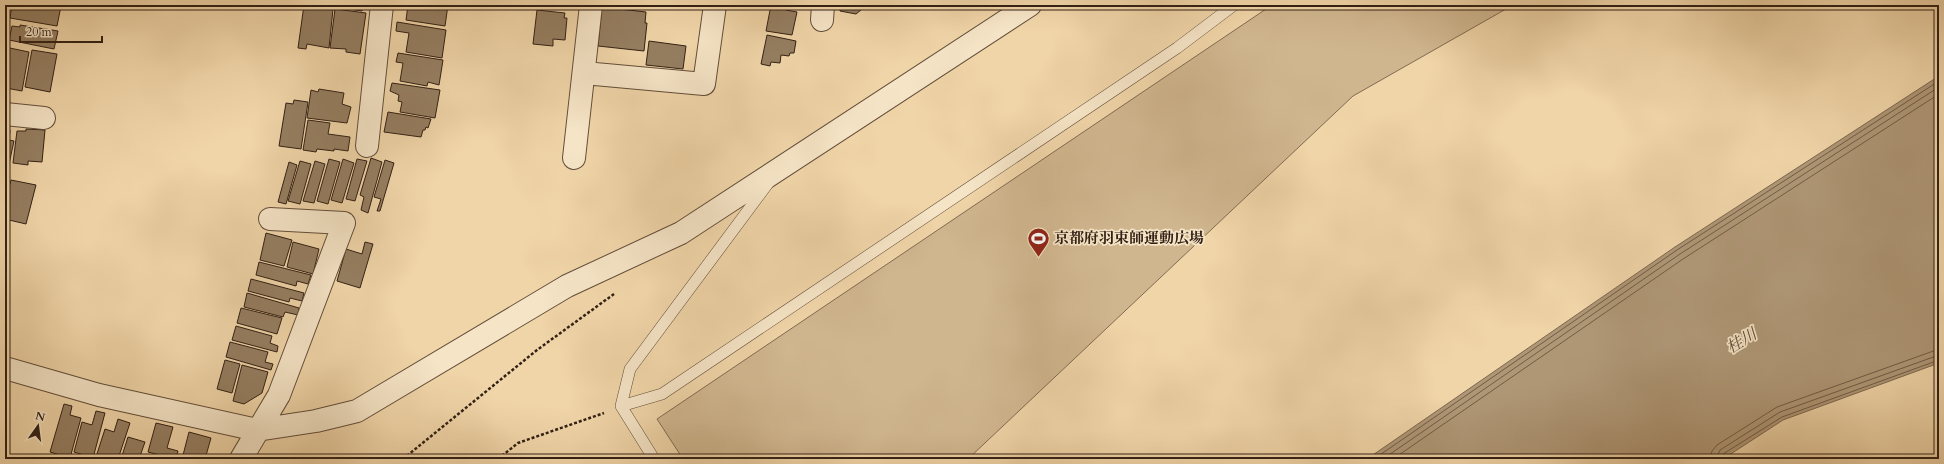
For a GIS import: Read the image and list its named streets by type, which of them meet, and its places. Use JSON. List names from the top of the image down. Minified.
{"water":["桂川"],"places":{"sports":["京都府羽束師運動広場"]},"scale_bar":"20 m","north":"top"}
